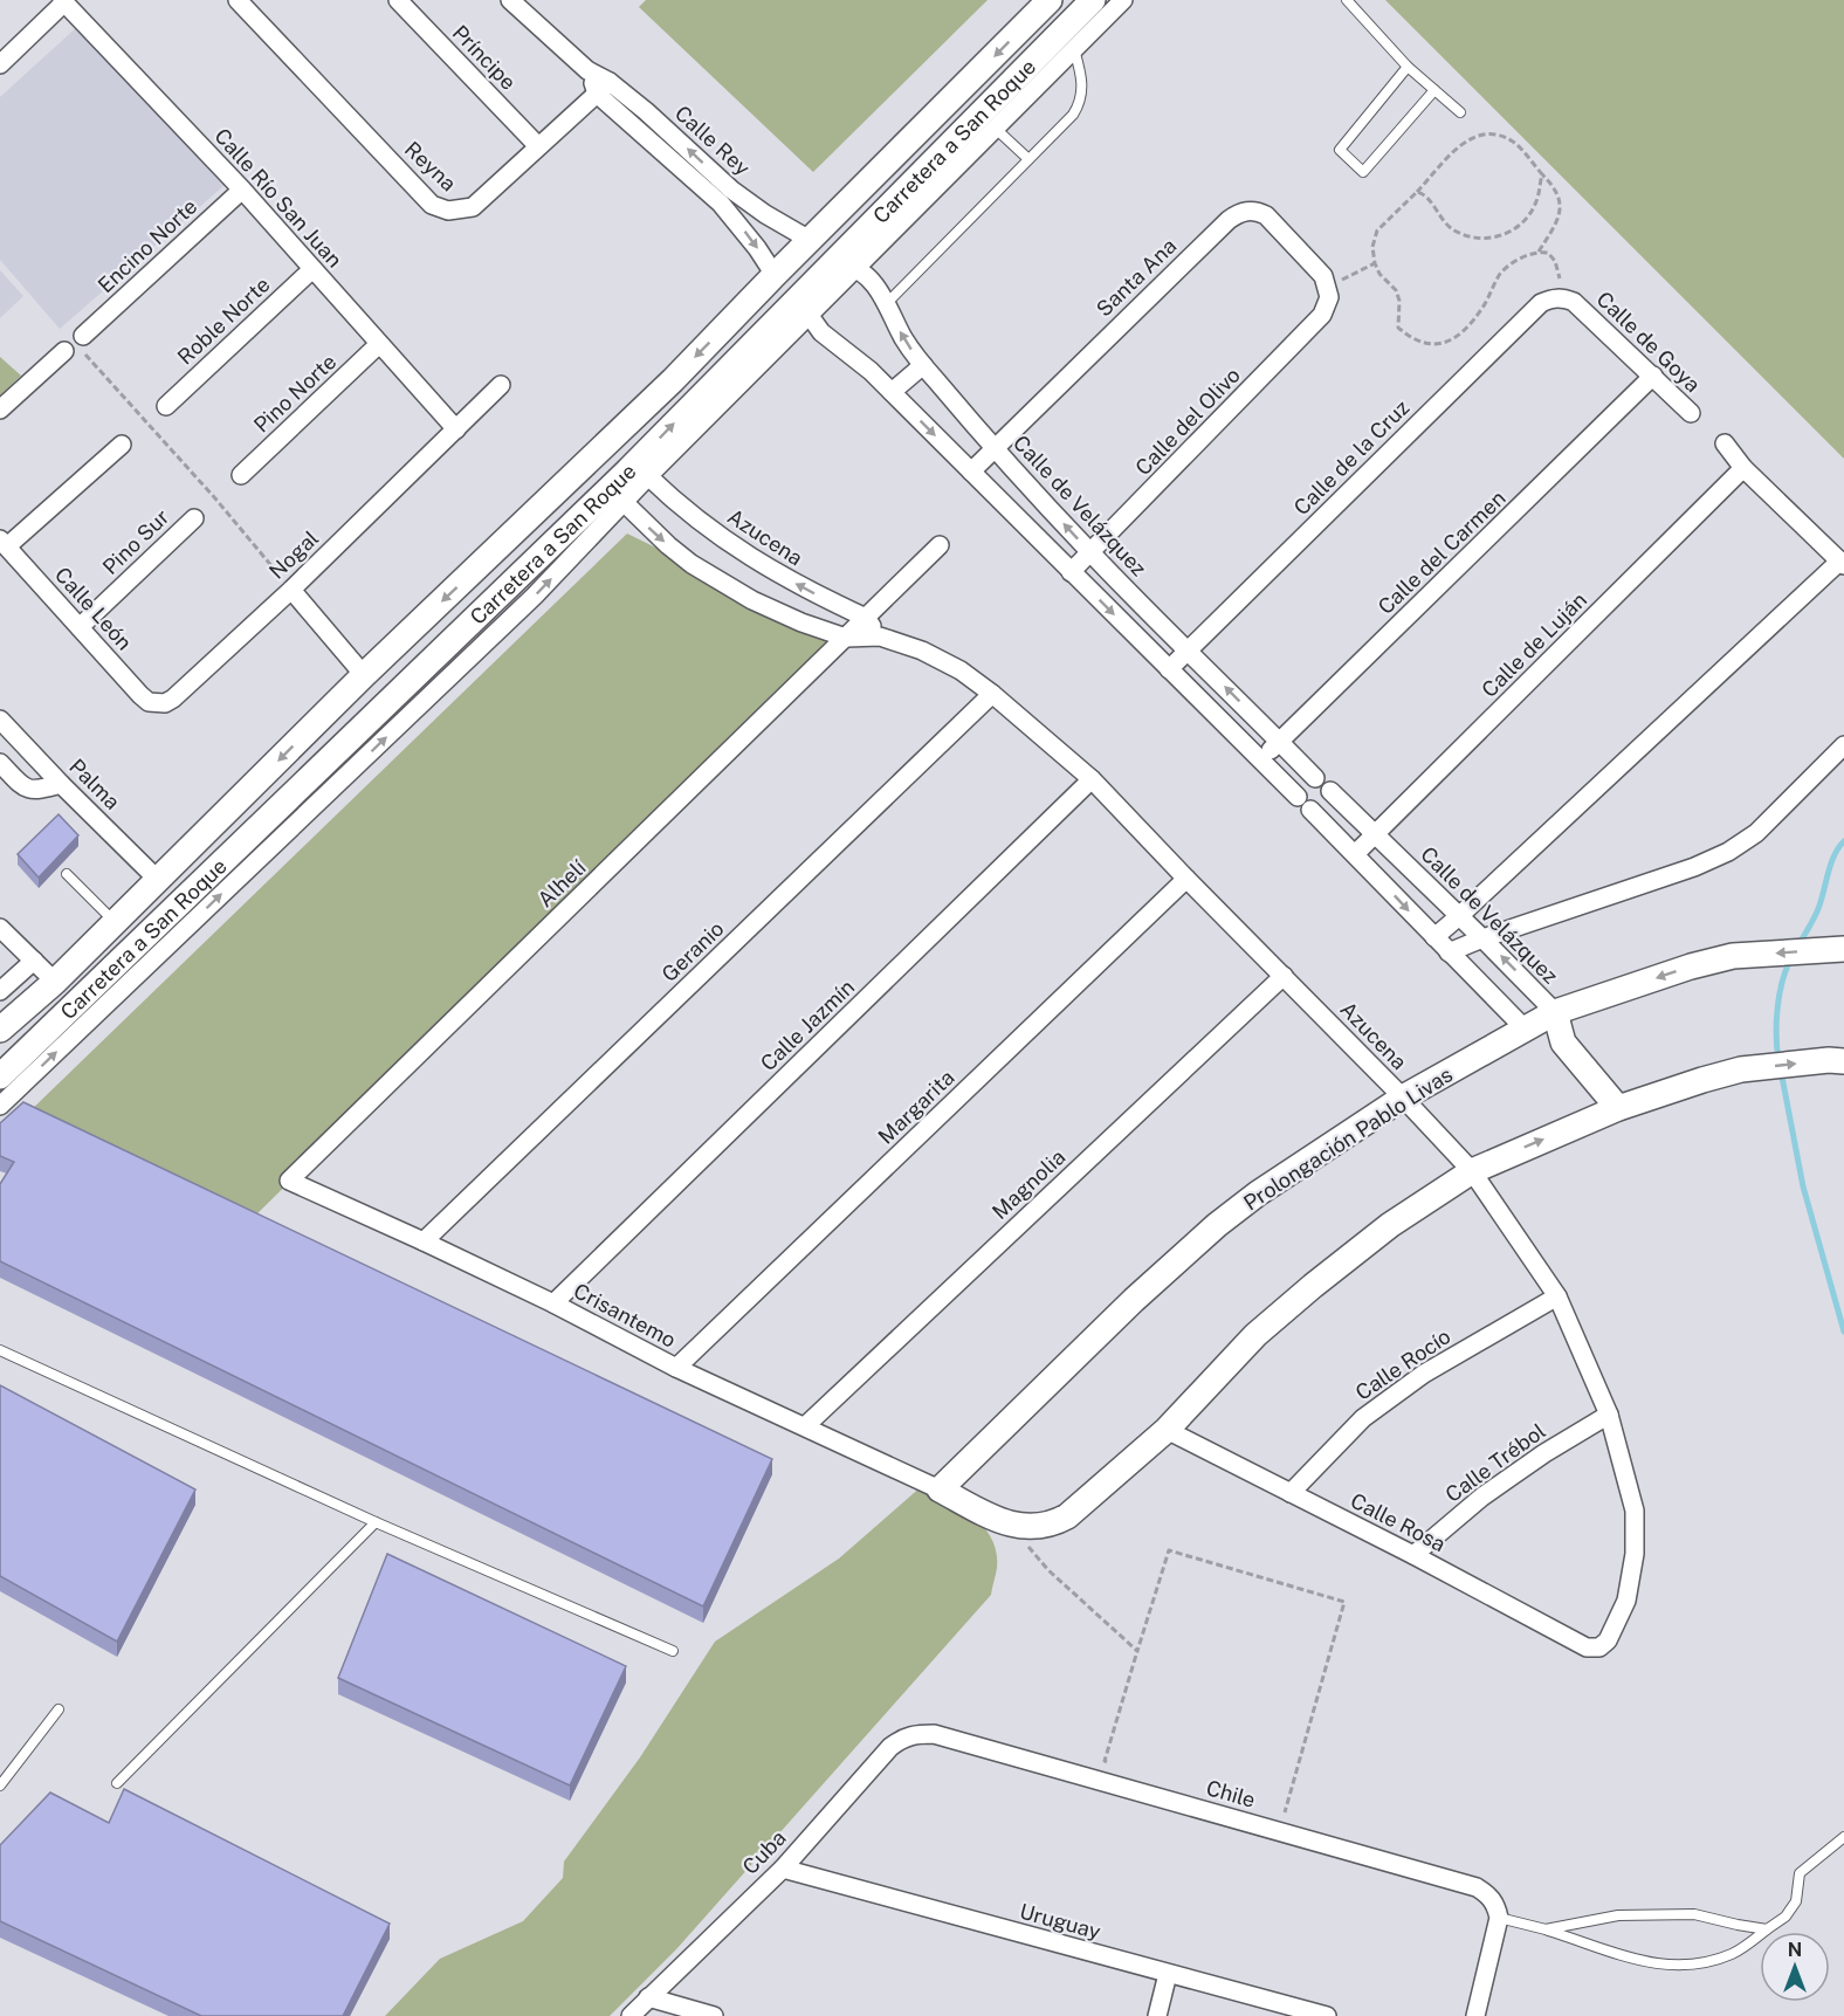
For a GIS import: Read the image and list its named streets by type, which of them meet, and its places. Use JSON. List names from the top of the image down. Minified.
{"streets":{"main road":["Carretera a San Roque","Prolongación Pablo Livas"],"street":["Príncipe","Calle Rey","Reyna","Calle Río San Juan","Encino Norte","Santa Ana","Roble Norte","Calle de Goya","Pino Norte","Calle del Olivo","Calle de la Cruz","Calle de Velázquez","Azucena","Pino Sur","Calle del Carmen","Nogal","Calle León","Calle de Luján","Palma","Alhelí","Geranio","Calle Jazmín","Margarita","Magnolia","Crisantemo","Calle Rocío","Calle Trébol","Calle Rosa","Chile","Cuba","Uruguay"]},"crossings":[["Príncipe","Reyna"],["Calle Rey","Carretera a San Roque"],["Calle Rey","Reyna"],["Carretera a San Roque","Azucena"],["Carretera a San Roque","Palma"],["Calle Río San Juan","Encino Norte"],["Calle Río San Juan","Roble Norte"],["Calle Río San Juan","Pino Norte"],["Calle Río San Juan","Nogal"],["Santa Ana","Calle del Olivo"],["Santa Ana","Calle de Velázquez"],["Calle de Goya","Calle de la Cruz"],["Calle de Goya","Calle del Carmen"],["Calle del Olivo","Calle de Velázquez"],["Calle de la Cruz","Calle de Velázquez"],["Calle de Velázquez","Calle del Carmen"],["Calle de Velázquez","Calle de Luján"],["Calle de Velázquez","Prolongación Pablo Livas"],["Azucena","Alhelí"],["Azucena","Geranio"],["Azucena","Calle Jazmín"],["Azucena","Margarita"],["Azucena","Prolongación Pablo Livas"],["Azucena","Magnolia"],["Azucena","Calle Rocío"],["Azucena","Calle Trébol"],["Azucena","Calle Rosa"],["Pino Sur","Calle León"],["Nogal","Calle León"],["Alhelí","Crisantemo"],["Geranio","Crisantemo"],["Calle Jazmín","Crisantemo"],["Margarita","Crisantemo"],["Prolongación Pablo Livas","Crisantemo"],["Magnolia","Crisantemo"],["Calle Rocío","Calle Rosa"],["Calle Trébol","Calle Rosa"],["Chile","Cuba"],["Cuba","Uruguay"]],"north":"top"}
